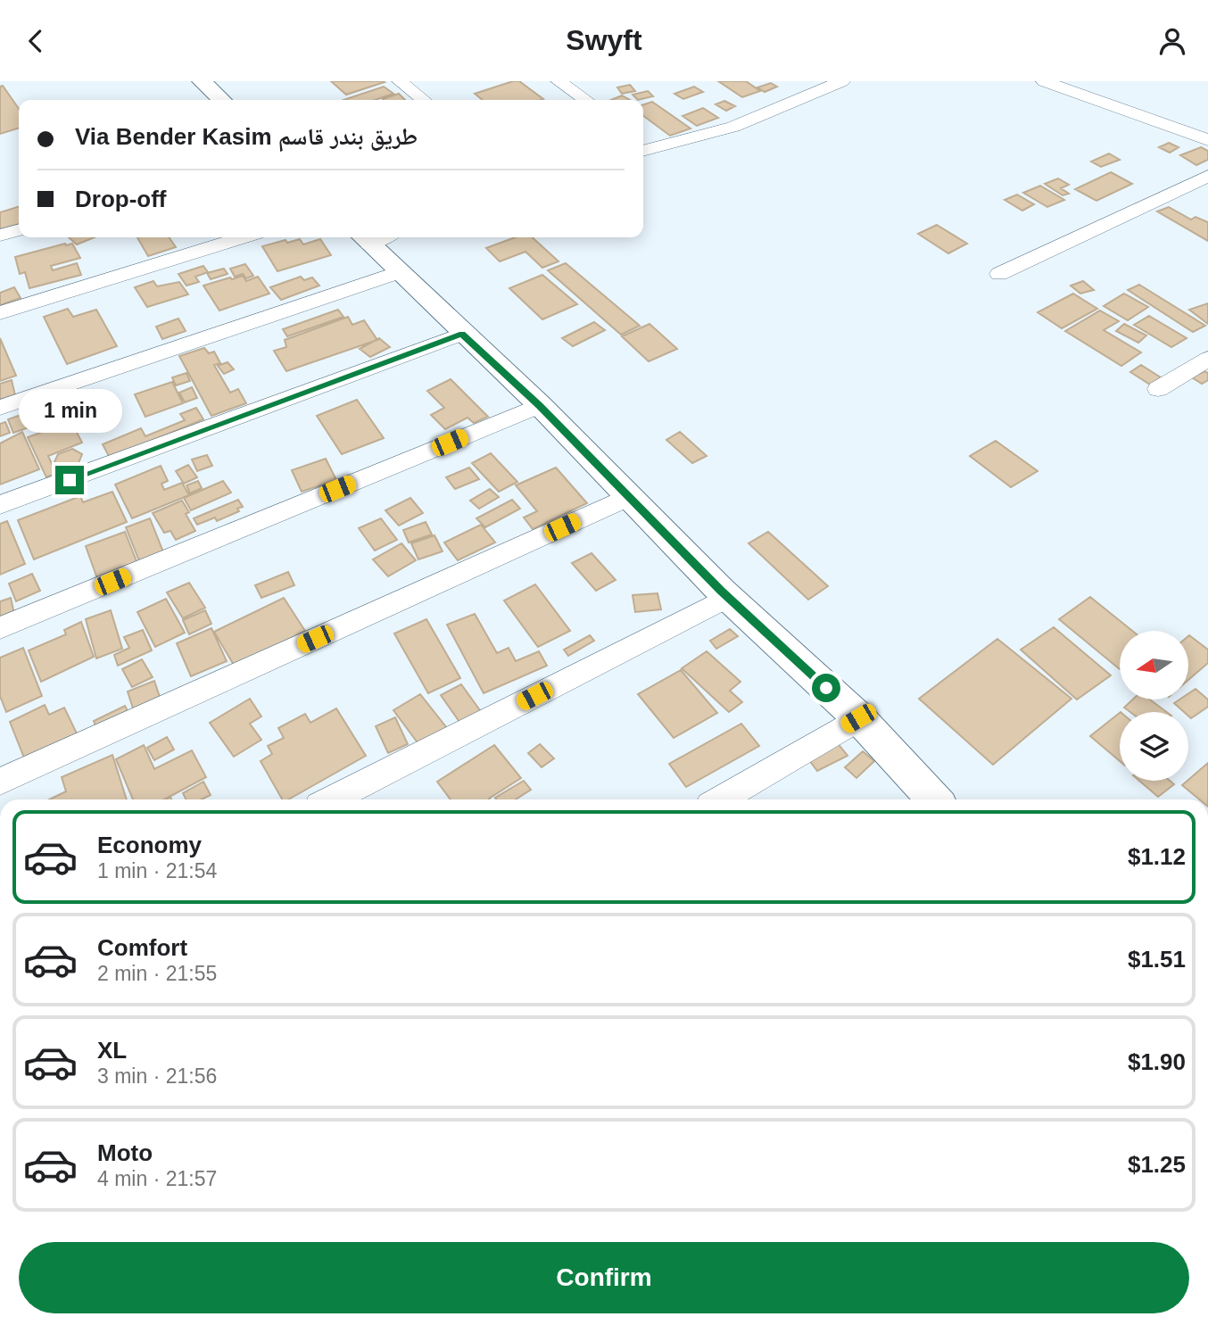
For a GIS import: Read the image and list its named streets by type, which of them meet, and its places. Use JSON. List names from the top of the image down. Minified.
{"north":"left","page":{"header":"Swyft","banner":["Via Bender Kasim طريق بندر قاسم","Drop-off"],"bubble":"1 min","list":[{"name":"Economy","note":"1 min · 21:54","value":"$1.12"},{"name":"Comfort","note":"2 min · 21:55","value":"$1.51"},{"name":"XL","note":"3 min · 21:56","value":"$1.90"},{"name":"Moto","note":"4 min · 21:57","value":"$1.25"}],"buttons":"Confirm"}}
